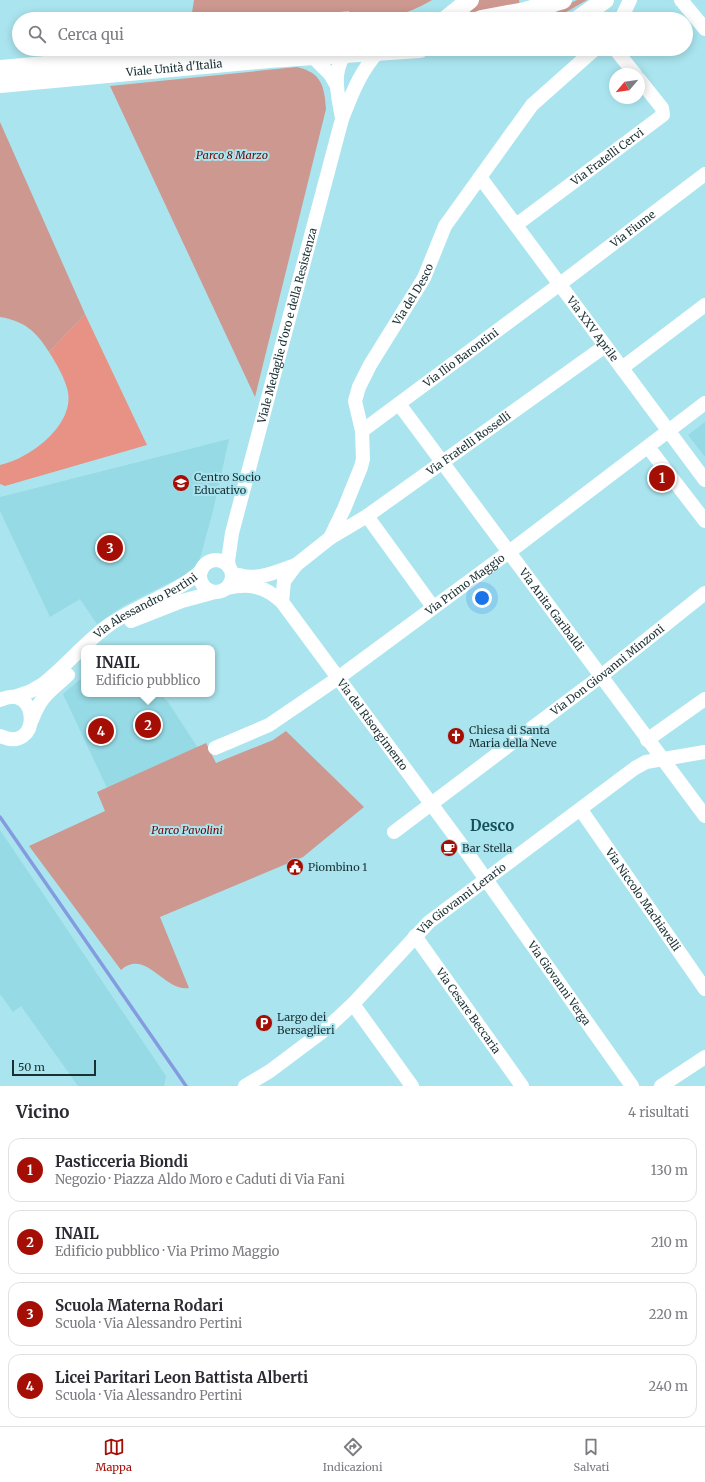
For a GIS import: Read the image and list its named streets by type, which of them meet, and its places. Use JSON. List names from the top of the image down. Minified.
{"streets":{"main road":["Viale Unità d'Italia"],"street":["Via Fratelli Cervi","Via Fiume","Via del Desco","Viale Medaglie d'oro e della Resistenza","Via XXV Aprile","Via Ilio Barontini","Via Fratelli Rosselli","Via Primo Maggio","Via Alessandro Pertini","Via Anita Garibaldi","Via Don Giovanni Minzoni","Via del Risorgimento","Via Giovanni Lerario","Via Niccolo Machiavelli","Via Giovanni Verga","Via Cesare Beccaria"]},"crossings":[["Via Fratelli Cervi","Via XXV Aprile"],["Via Fiume","Via XXV Aprile"],["Via Fiume","Via Ilio Barontini"],["Via del Desco","Via XXV Aprile"],["Via del Desco","Via Ilio Barontini"],["Via del Desco","Via Fratelli Rosselli"],["Viale Medaglie d'oro e della Resistenza","Via Alessandro Pertini"],["Via XXV Aprile","Via Ilio Barontini"],["Via XXV Aprile","Via Fratelli Rosselli"],["Via XXV Aprile","Via Primo Maggio"],["Via Ilio Barontini","Via Anita Garibaldi"],["Via Fratelli Rosselli","Via Anita Garibaldi"],["Via Primo Maggio","Via Anita Garibaldi"],["Via Primo Maggio","Via del Risorgimento"],["Via Alessandro Pertini","Via del Risorgimento"],["Via Anita Garibaldi","Via Don Giovanni Minzoni"],["Via Anita Garibaldi","Via Giovanni Lerario"],["Via Don Giovanni Minzoni","Via del Risorgimento"],["Via del Risorgimento","Via Giovanni Lerario"],["Via del Risorgimento","Via Giovanni Verga"],["Via Giovanni Lerario","Via Niccolo Machiavelli"],["Via Giovanni Lerario","Via Giovanni Verga"],["Via Giovanni Lerario","Via Cesare Beccaria"]],"districts":["Desco"],"parks":["Parco 8 Marzo","Parco Pavolini"],"places":{"school or university":["Centro Socio Educativo"],"church":["Chiesa di Santa Maria della Neve"],"cafe":["Bar Stella"],"public building":["Piombino 1"],"parking":["Largo dei Bersaglieri"]},"scale_bar":"50 m","north":"bottom left","page":{"search":"Cerca qui","pins":["1","3","2","4"],"popup":["INAIL","Edificio pubblico"],"scale":"50 m","heading":["Vicino","4 risultati"],"list":[{"mark":"1","name":"Pasticceria Biondi","note":"Negozio · Piazza Aldo Moro e Caduti di Via Fani","value":"130 m"},{"mark":"2","name":"INAIL","note":"Edificio pubblico · Via Primo Maggio","value":"210 m"},{"mark":"3","name":"Scuola Materna Rodari","note":"Scuola · Via Alessandro Pertini","value":"220 m"},{"mark":"4","name":"Licei Paritari Leon Battista Alberti","note":"Scuola · Via Alessandro Pertini","value":"240 m"}],"nav":["Mappa","Indicazioni","Salvati"]}}
